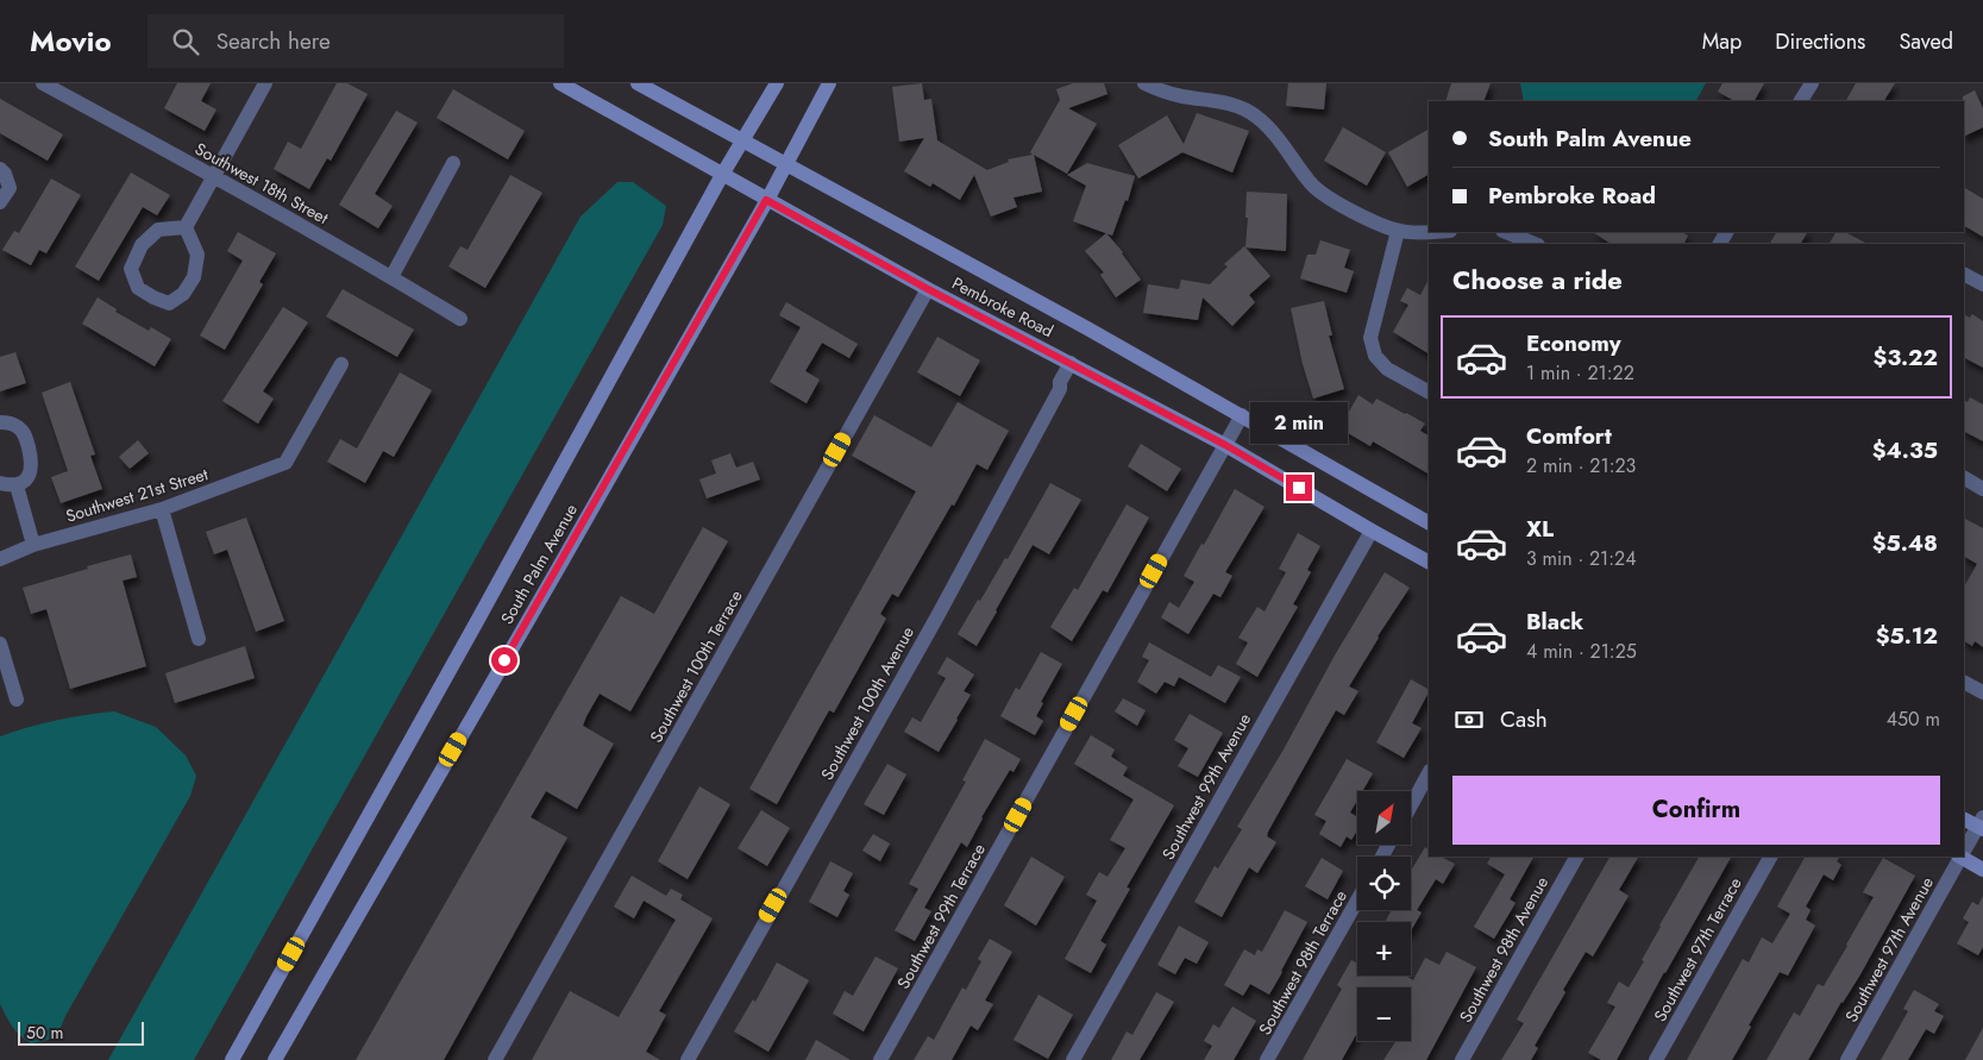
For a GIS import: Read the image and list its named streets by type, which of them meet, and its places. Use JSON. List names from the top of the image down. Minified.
{"streets":{"main road":["Pembroke Road","South Palm Avenue"],"street":["Southwest 18th Street","Southwest 21st Street","Southwest 100th Terrace","Southwest 100th Avenue","Southwest 99th Avenue","Southwest 99th Terrace","Southwest 98th Avenue","Southwest 97th Terrace","Southwest 97th Avenue","Southwest 98th Terrace"]},"crossings":[["Pembroke Road","South Palm Avenue"],["Pembroke Road","Southwest 100th Terrace"],["Pembroke Road","Southwest 100th Avenue"],["Pembroke Road","Southwest 99th Avenue"],["Pembroke Road","Southwest 99th Terrace"]],"scale_bar":"50 m","north":"top right","page":{"header":"Movio","search":"Search here","nav":["Map","Directions","Saved"],"banner":["South Palm Avenue","Pembroke Road"],"heading":"Choose a ride","list":[{"name":"Economy","note":"1 min · 21:22","value":"$3.22"},{"name":"Comfort","note":"2 min · 21:23","value":"$4.35"},{"name":"XL","note":"3 min · 21:24","value":"$5.48"},{"name":"Black","note":"4 min · 21:25","value":"$5.12"}],"bubble":"2 min","pay":["Cash","450 m"],"buttons":"Confirm","map_buttons":["+","−"],"scale":"50 m"}}
